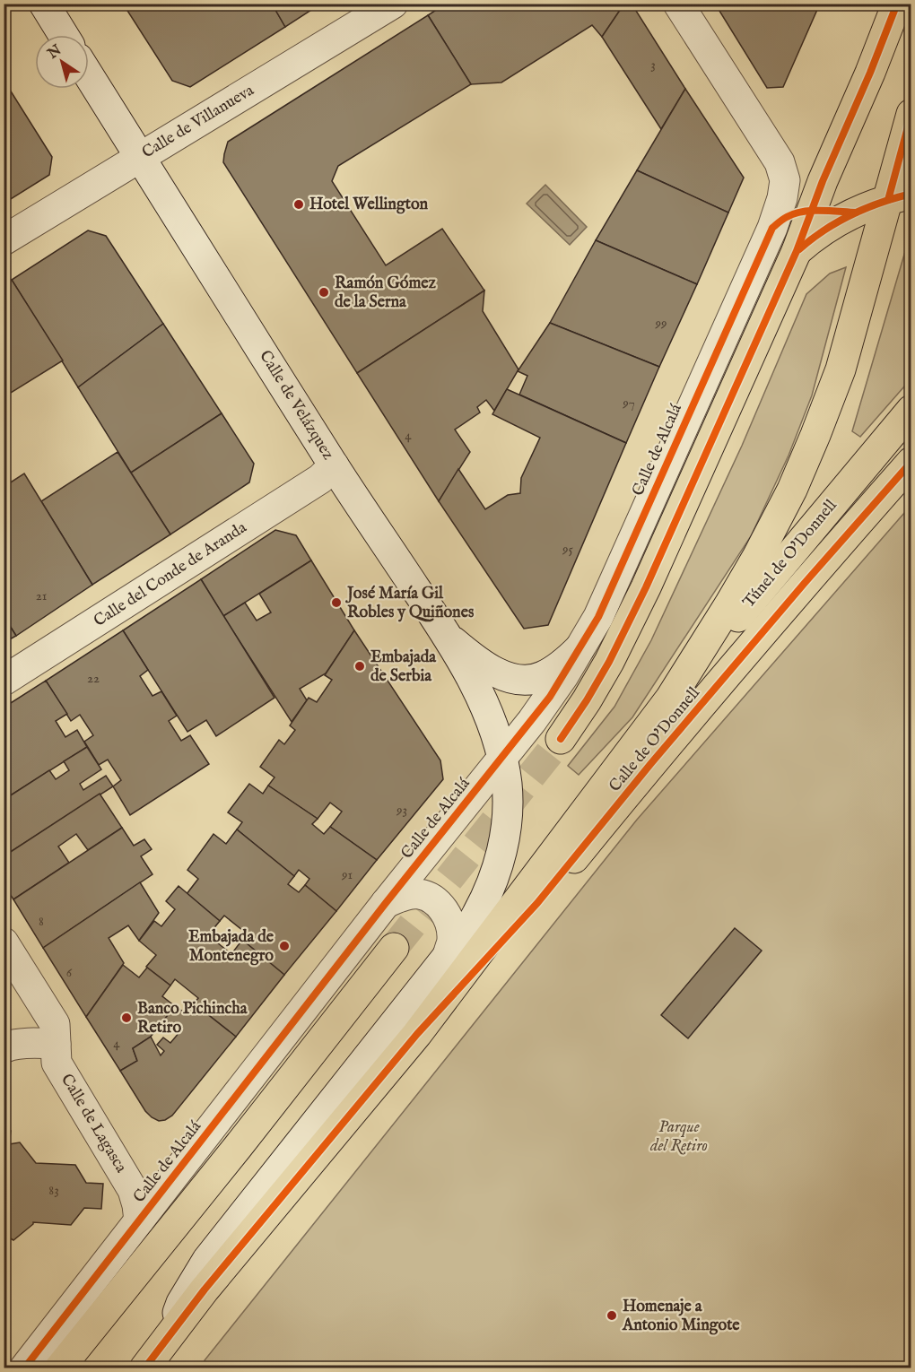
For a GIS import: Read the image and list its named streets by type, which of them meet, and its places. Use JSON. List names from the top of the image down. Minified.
{"streets":{"main road":["Túnel de O'Donnell","Calle de O'Donnell"],"street":["Calle de Villanueva","Calle de Velázquez","Calle de Alcalá","Calle del Conde de Aranda","Calle de Lagasca"]},"crossings":[["Calle de Villanueva","Calle de Velázquez"],["Calle de Velázquez","Calle de Alcalá"],["Calle de Velázquez","Calle del Conde de Aranda"],["Calle de Alcalá","Calle de Lagasca"]],"parks":["Parque del Retiro"],"places":["Hotel Wellington","Ramón Gómez de la Serna","José María Gil Robles y Quiñones","Embajada de Serbia","Embajada de Montenegro","Banco Pichincha Retiro","Homenaje a Antonio Mingote"],"house_numbers":["3","99","97","4","95","21","22","93","91","8","6","4","83"],"north":"top left"}
